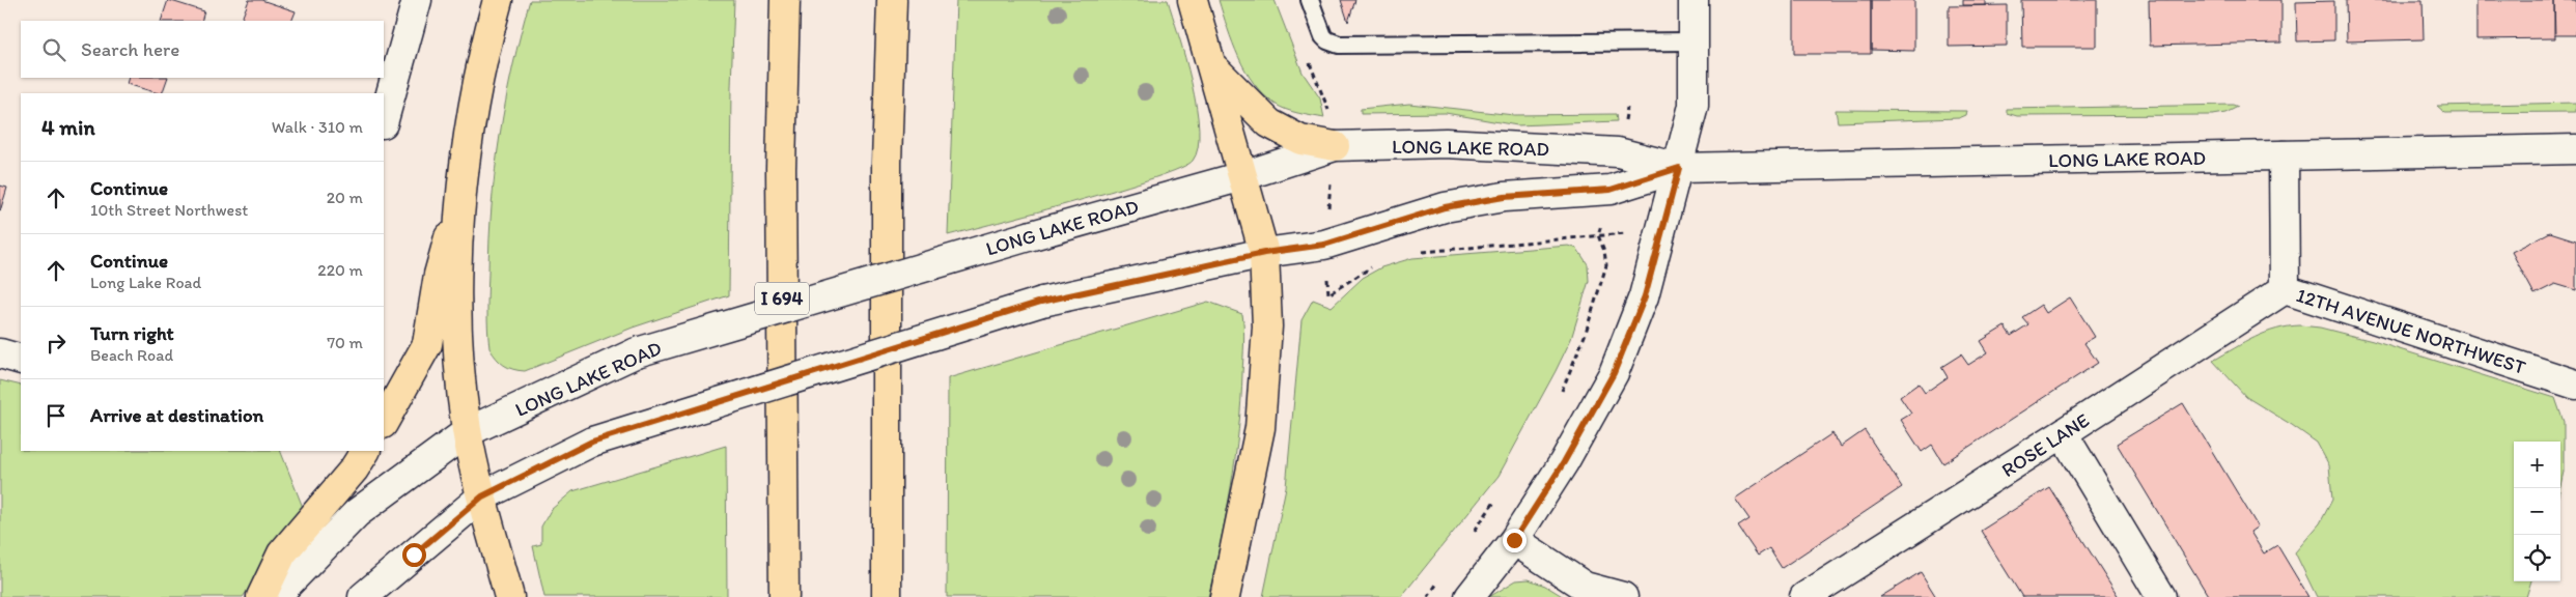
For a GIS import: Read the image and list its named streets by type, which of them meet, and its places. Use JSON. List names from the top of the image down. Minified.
{"streets":{"highway":["I 694"],"street":["LONG LAKE ROAD","12TH AVENUE NORTHWEST","ROSE LANE"]},"crossings":[["LONG LAKE ROAD","12TH AVENUE NORTHWEST"],["12TH AVENUE NORTHWEST","ROSE LANE"]],"page":{"search":"Search here","heading":["4 min","Walk · 310 m"],"list":[["Continue","10th Street Northwest","20 m"],["Continue","Long Lake Road","220 m"],["Turn right","Beach Road","70 m"],"Arrive at destination"],"map_buttons":["+","−"]}}
